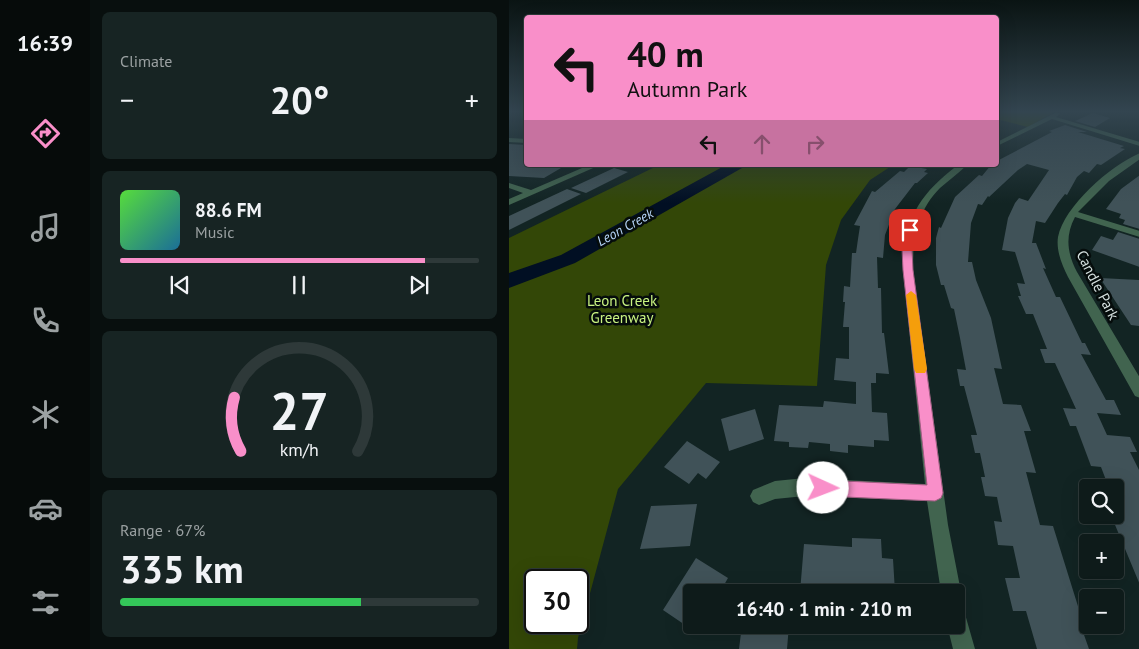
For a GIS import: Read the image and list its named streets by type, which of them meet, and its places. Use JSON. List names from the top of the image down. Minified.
{"streets":{"street":["Candle Park"]},"water":["Leon Creek"],"parks":["Leon Creek Greenway"],"page":{"tabs":"16:39","tile":["Climate",["Range · 67%","335 km"]],"turn":["40 m","Autumn Park"],"heat":["−","20°","+"],"song":["88.6 FM","Music"],"map_buttons":["+","−"],"limit":"30","trip":"16:40 · 1 min · 210 m","gauge":["27","km/h"]}}
